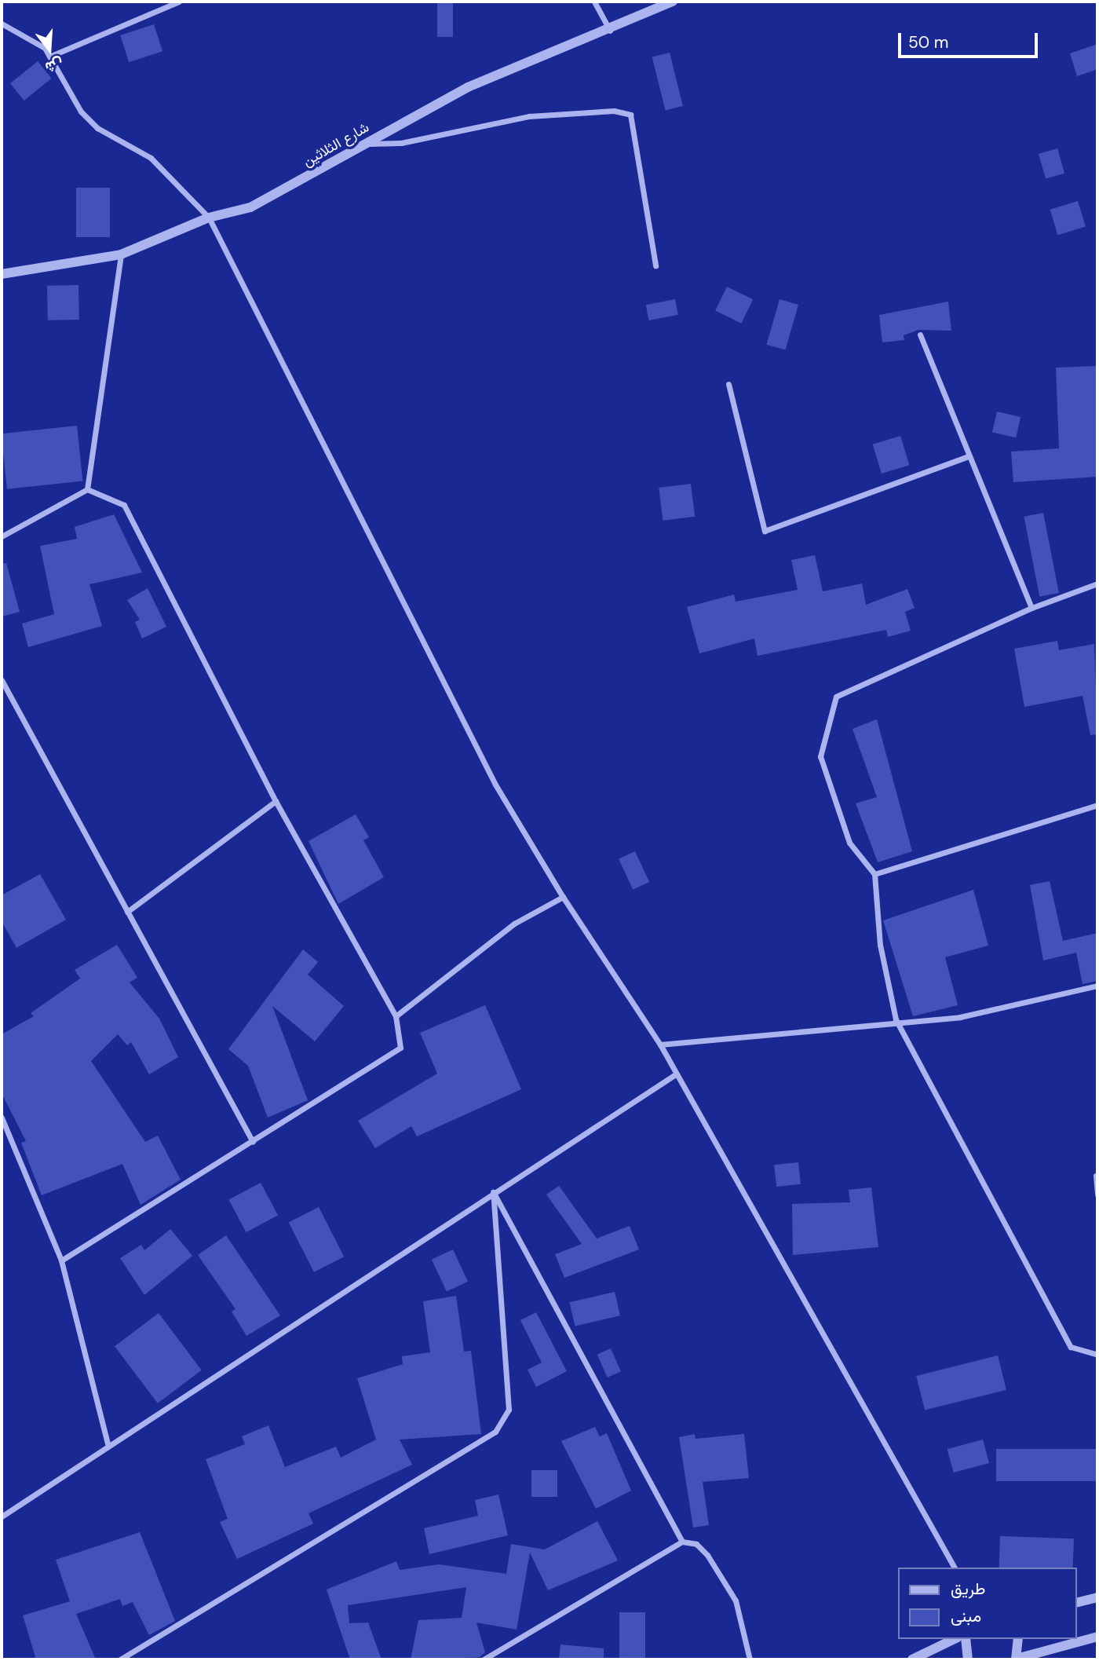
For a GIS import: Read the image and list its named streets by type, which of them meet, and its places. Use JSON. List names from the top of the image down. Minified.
{"streets":{"street":["شارع الثلاثين"]},"legend":["طريق","مبنى"],"scale_bar":"50 m","north":"bottom"}
